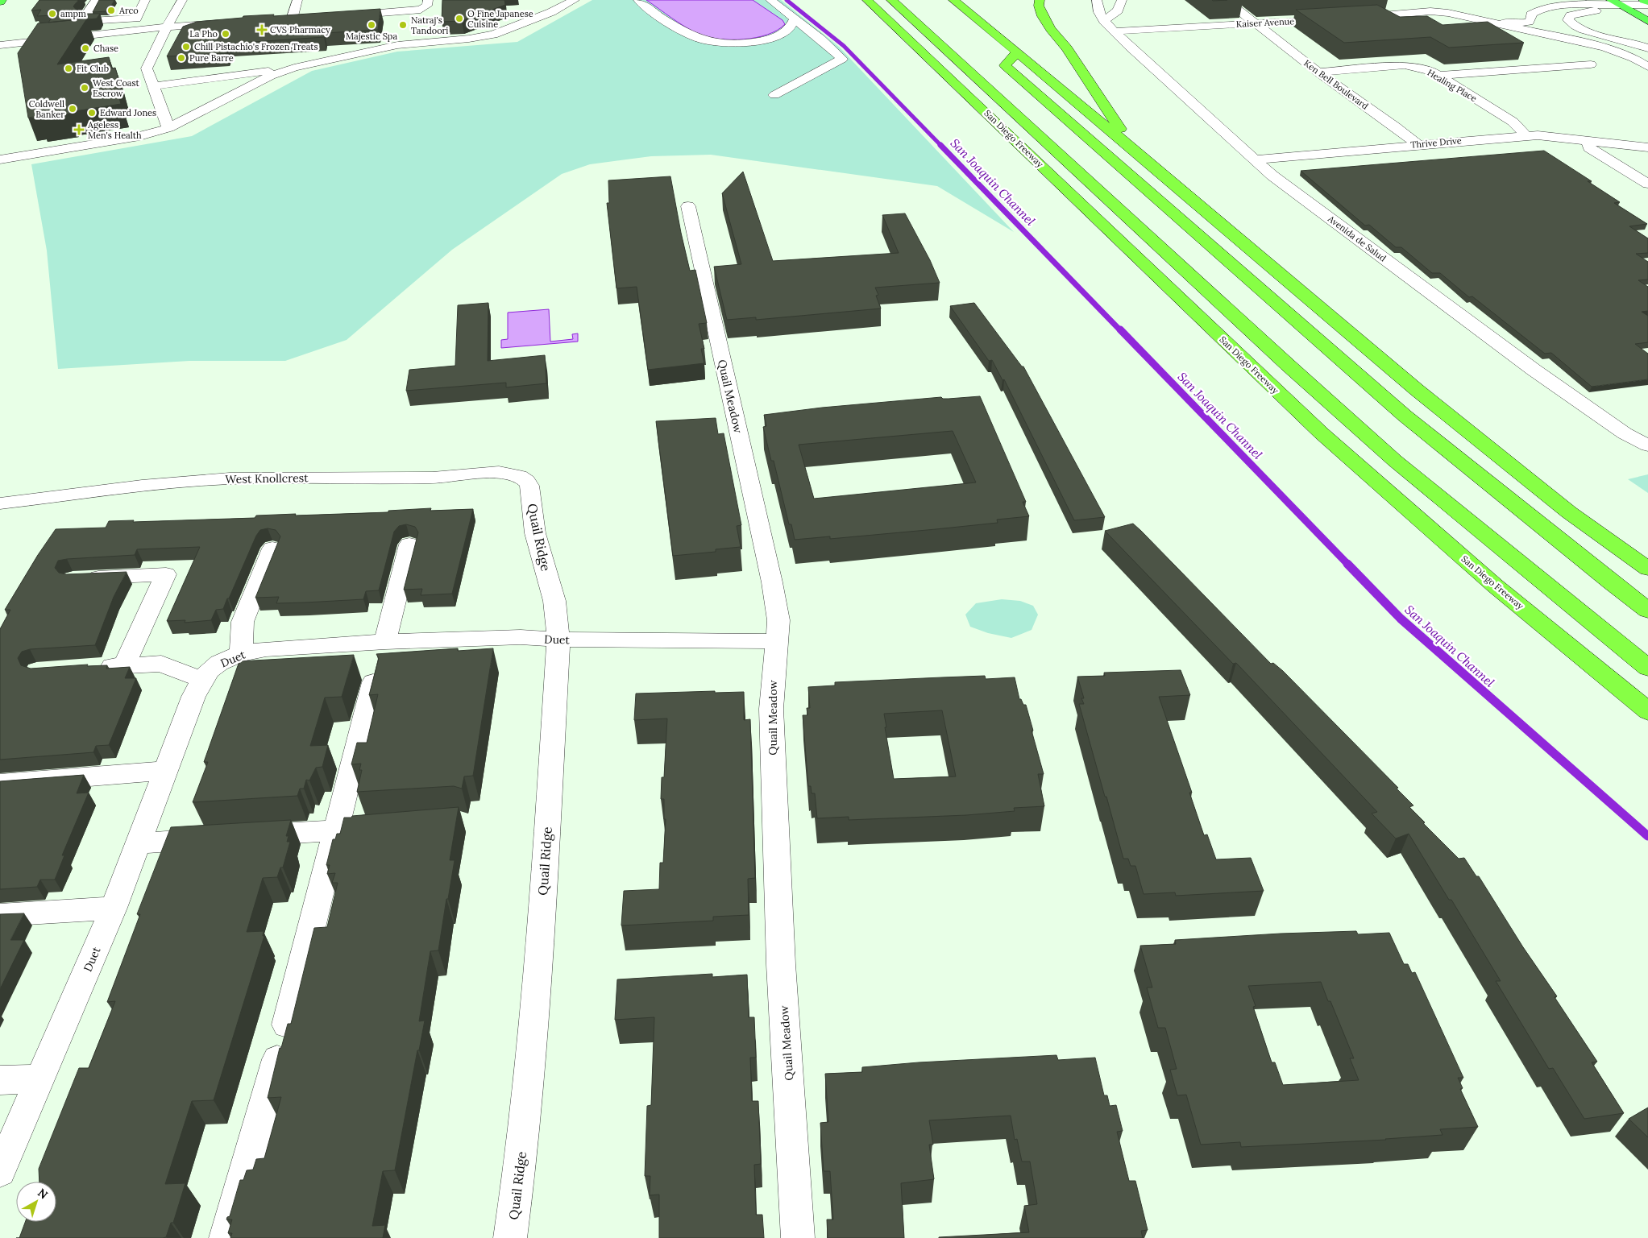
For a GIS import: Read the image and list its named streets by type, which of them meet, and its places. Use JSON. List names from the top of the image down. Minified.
{"streets":{"highway":["San Diego Freeway"],"street":["Kaiser Avenue","Ken Bell Boulevard","Healing Place","Thrive Drive","Avenida de Salud","Quail Meadow","West Knollcrest","Quail Ridge","Duet"]},"crossings":[["Kaiser Avenue","Ken Bell Boulevard"],["Kaiser Avenue","Avenida de Salud"],["Ken Bell Boulevard","Healing Place"],["Ken Bell Boulevard","Thrive Drive"],["Healing Place","Thrive Drive"],["Thrive Drive","Avenida de Salud"],["Quail Meadow","Duet"],["West Knollcrest","Quail Ridge"],["Quail Ridge","Duet"]],"water":["San Joaquin Channel"],"places":{"other":["Arco","ampm","O Fine Japanese Cuisine","Majestic Spa","Natraj's Tandoori","La Pho","Chill Pistachio's Frozen Treats","Chase","Pure Barre","Fit Club","West Coast Escrow","Coldwell Banker","Edward Jones"],"health":["CVS Pharmacy","Ageless Men's Health"]},"north":"top right"}
